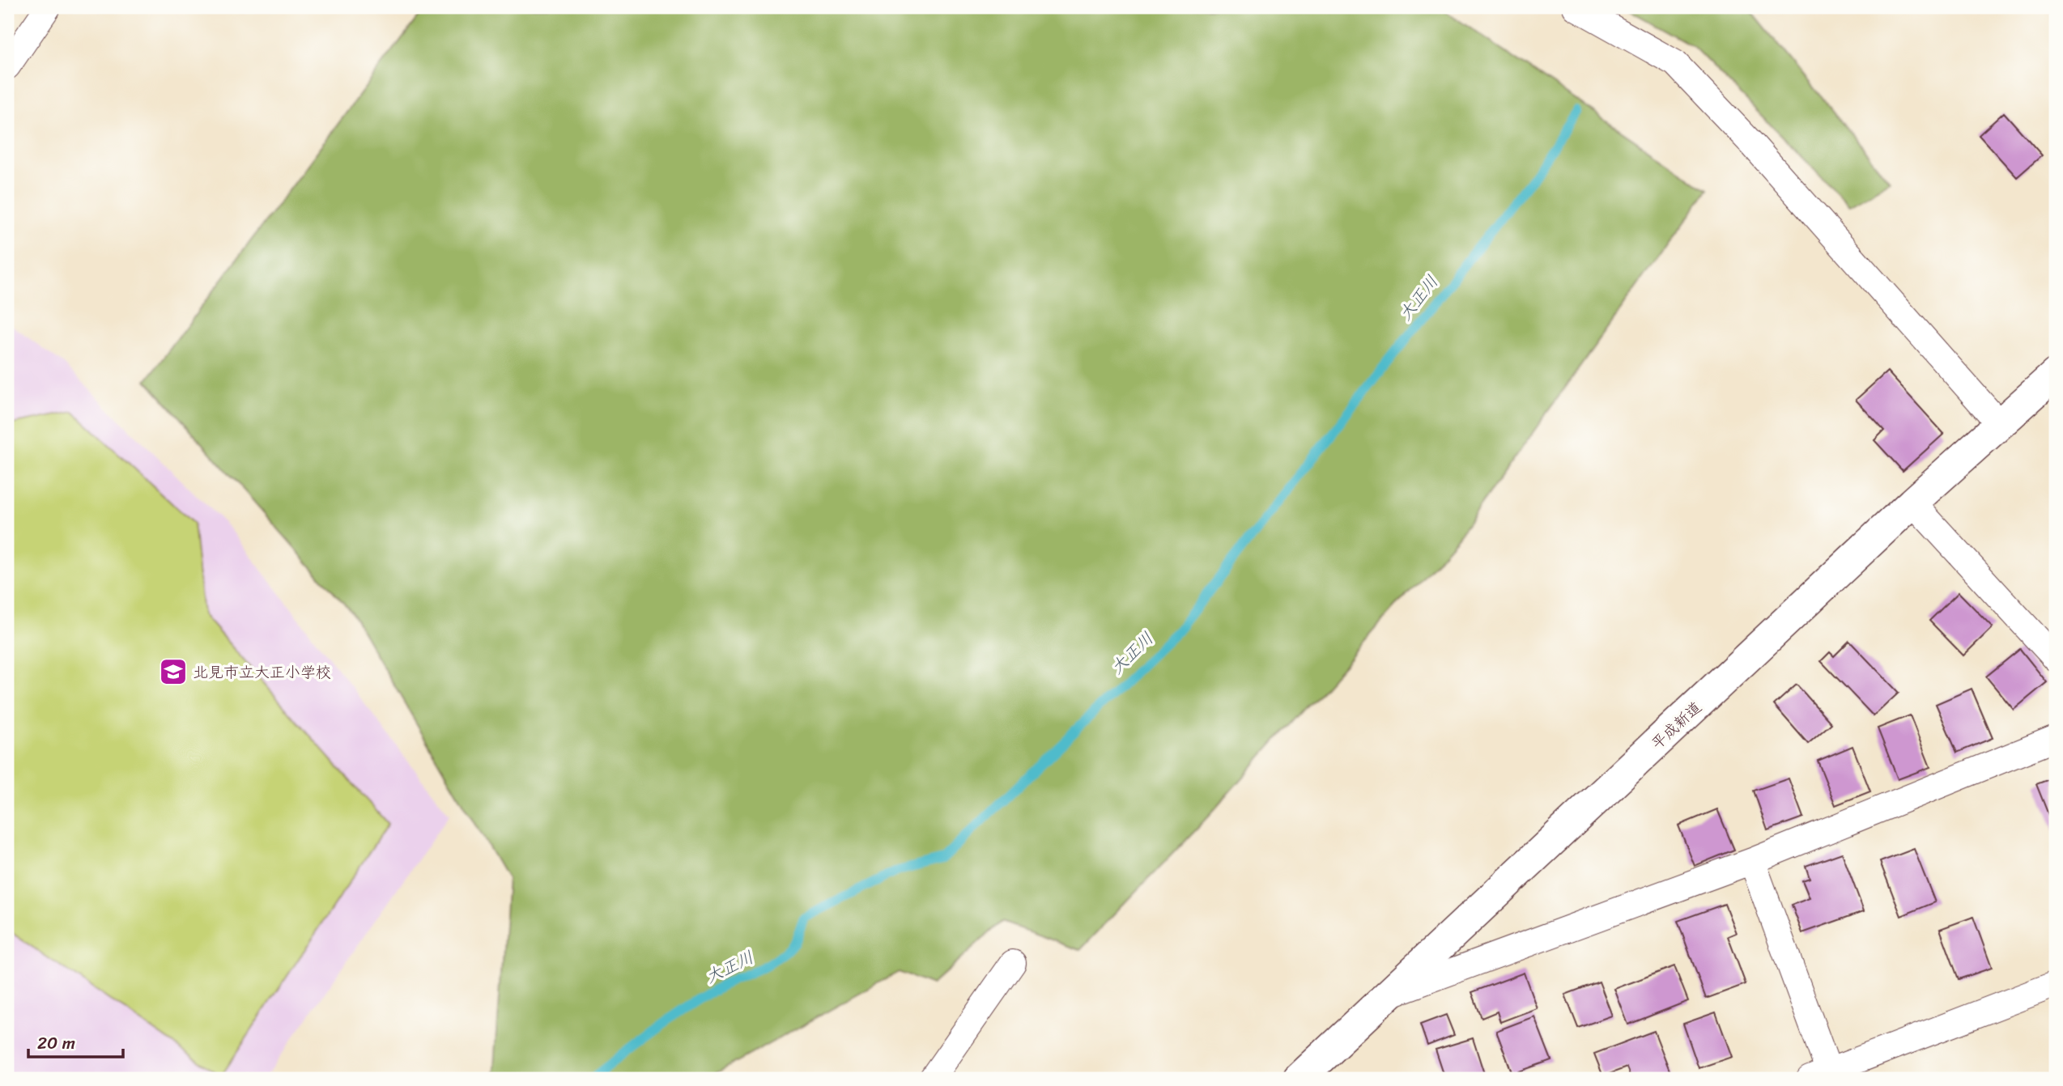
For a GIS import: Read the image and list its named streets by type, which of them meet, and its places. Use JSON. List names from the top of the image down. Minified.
{"streets":{"street":["平成新道"]},"water":["大正川"],"places":{"school or university":["北見市立大正小学校"]},"scale_bar":"20 m"}
